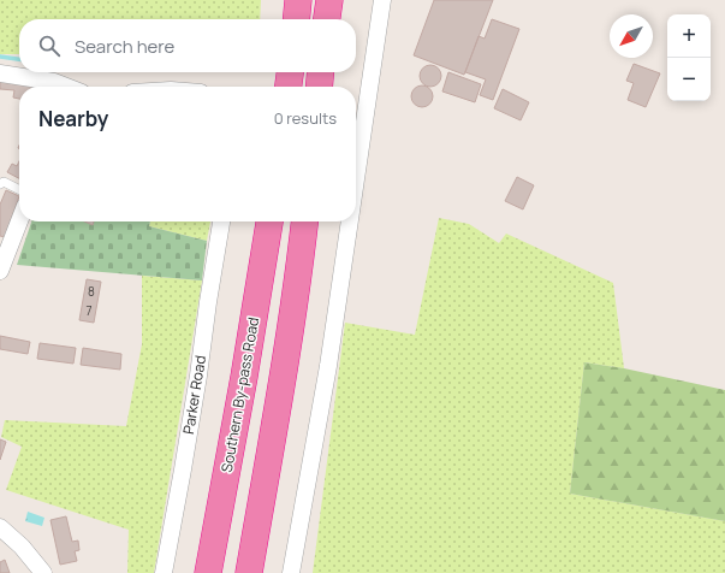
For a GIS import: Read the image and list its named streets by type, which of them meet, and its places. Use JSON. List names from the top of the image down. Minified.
{"streets":{"highway":["Southern By-pass Road"],"street":["Parker Road"]},"house_numbers":["8","7"],"north":"bottom left","page":{"map_buttons":["+","−"],"search":"Search here","heading":["Nearby","0 results"]}}
